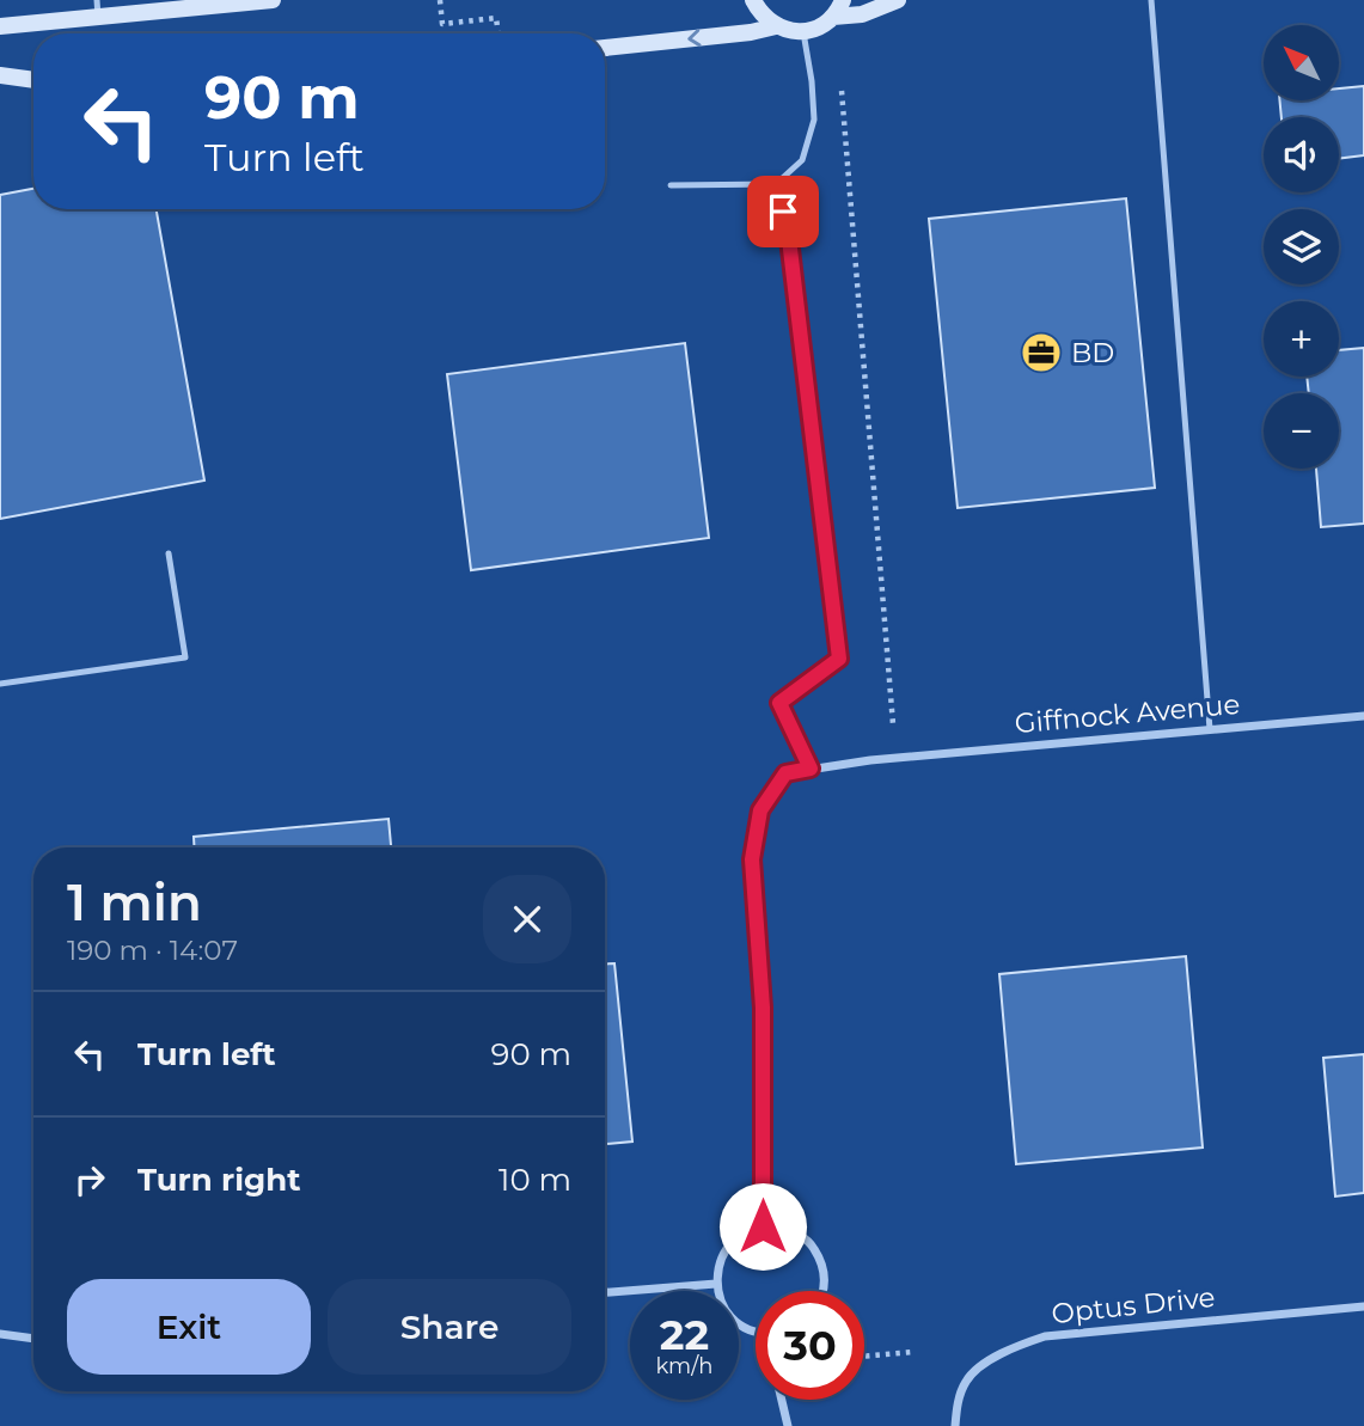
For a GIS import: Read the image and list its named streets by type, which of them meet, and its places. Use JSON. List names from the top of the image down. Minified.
{"streets":{"street":["Giffnock Avenue","Optus Drive"]},"places":{"office":["BD"]},"north":"top left","page":{"map_buttons":["+","−"],"turn":["90 m","Turn left"],"heading":["1 min","190 m · 14:07"],"list":[{"name":"Turn left","value":"90 m"},{"name":"Turn right","value":"10 m"}],"buttons":["Exit","Share"],"speed":"22 km/h","limit":"30"}}
